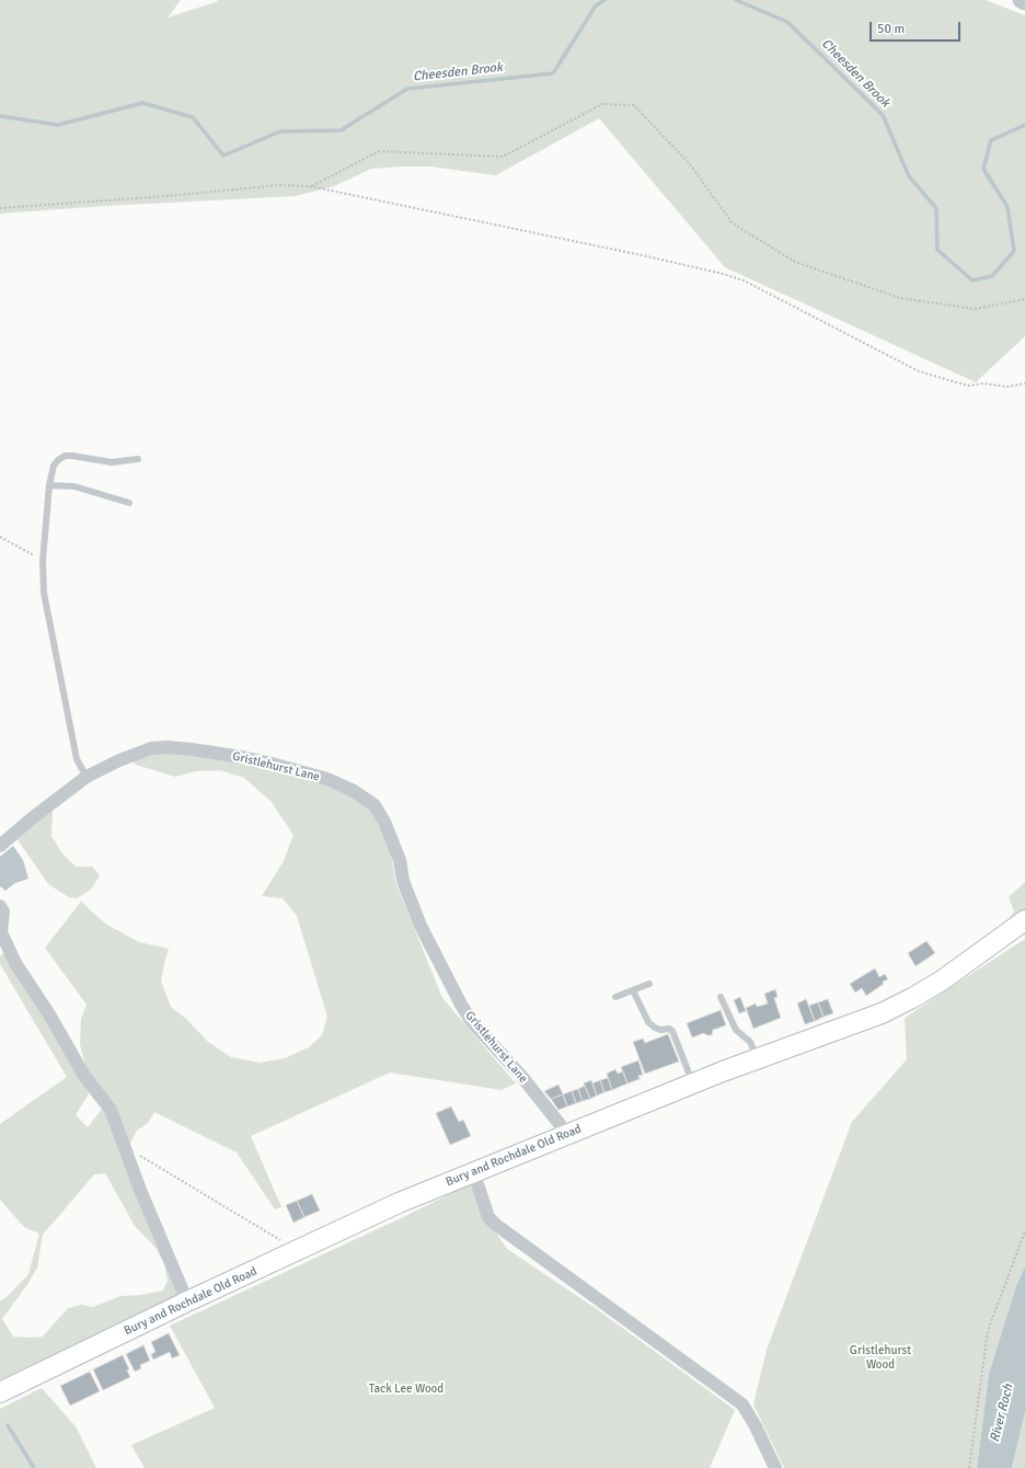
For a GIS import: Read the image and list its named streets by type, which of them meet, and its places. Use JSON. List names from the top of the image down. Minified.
{"streets":{"main road":["Bury and Rochdale Old Road"],"street":["Gristlehurst Lane"]},"crossings":[["Gristlehurst Lane","Bury and Rochdale Old Road"]],"water":["Cheesden Brook","River Roch"],"parks":["Gristlehurst Wood","Tack Lee Wood"],"scale_bar":"50 m"}
